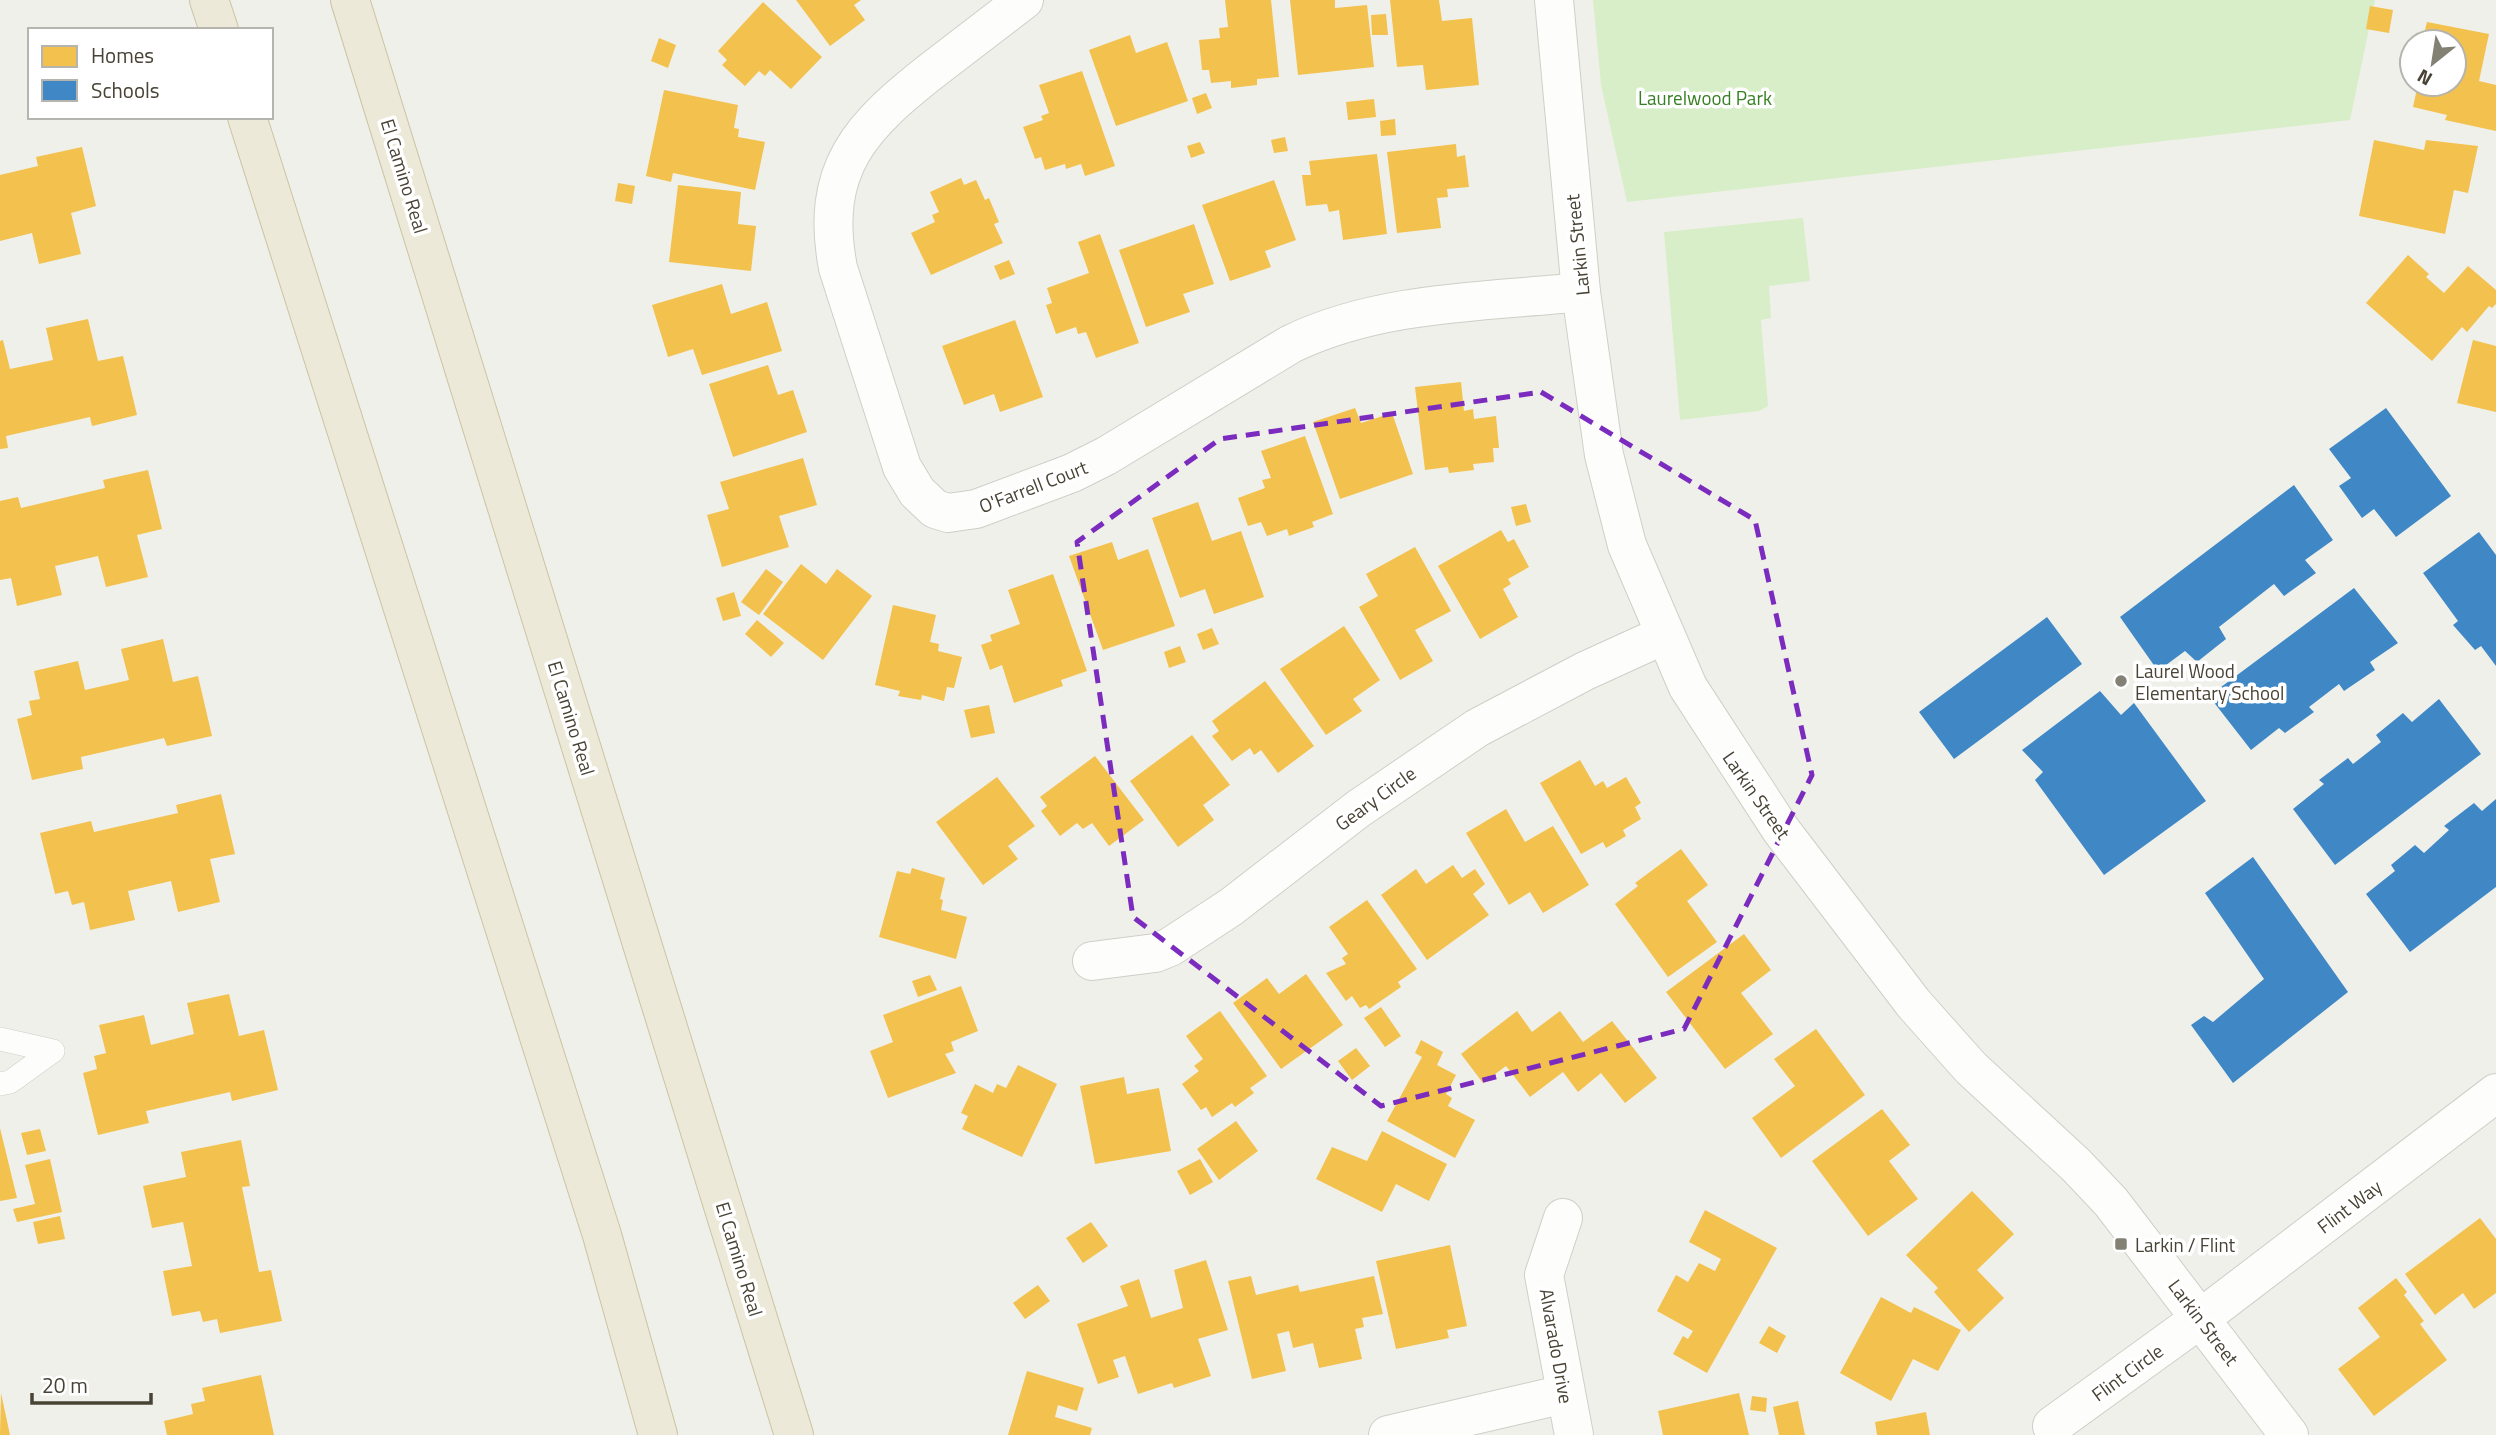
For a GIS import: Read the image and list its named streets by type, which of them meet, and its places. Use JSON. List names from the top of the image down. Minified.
{"streets":{"highway":["El Camino Real"],"street":["Larkin Street","O'Farrell Court","Geary Circle","Flint Way","Alvarado Drive","Flint Circle"]},"crossings":[["Larkin Street","O'Farrell Court"],["Larkin Street","Geary Circle"],["Larkin Street","Flint Way"],["Larkin Street","Flint Circle"],["Flint Way","Flint Circle"]],"parks":["Laurelwood Park"],"places":{"other":["Laurel Wood Elementary School"],"transit":["Larkin / Flint"]},"legend":["Homes","Schools"],"scale_bar":"20 m","north":"bottom left"}
